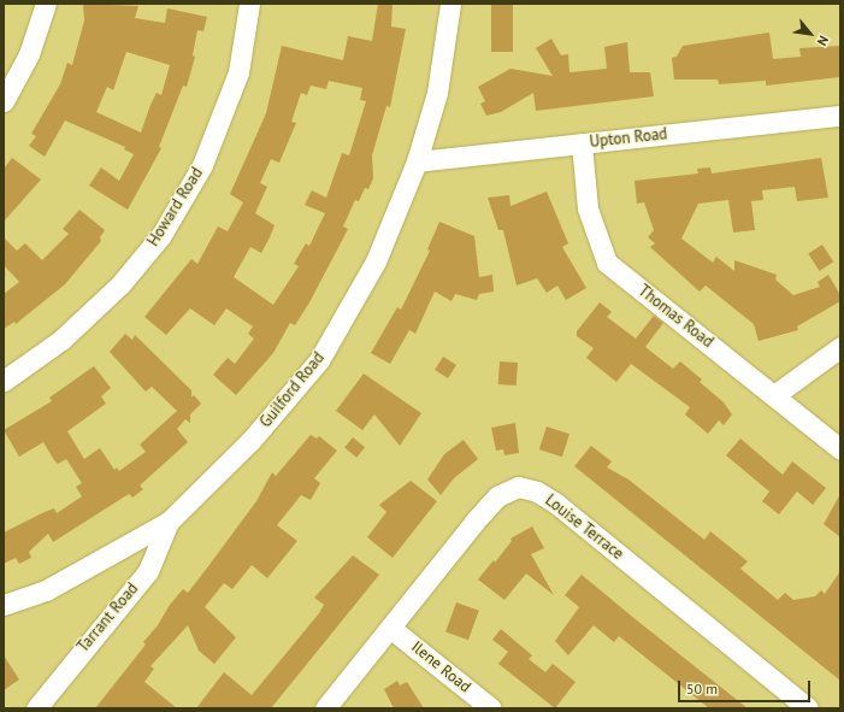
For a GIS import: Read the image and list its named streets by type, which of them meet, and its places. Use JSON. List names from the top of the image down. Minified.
{"streets":{"street":["Upton Road","Howard Road","Thomas Road","Guilford Road","Louise Terrace","Tarrant Road","Ilene Road"]},"crossings":[["Upton Road","Thomas Road"],["Upton Road","Guilford Road"],["Guilford Road","Tarrant Road"],["Louise Terrace","Ilene Road"]],"scale_bar":"50 m","north":"bottom right"}
